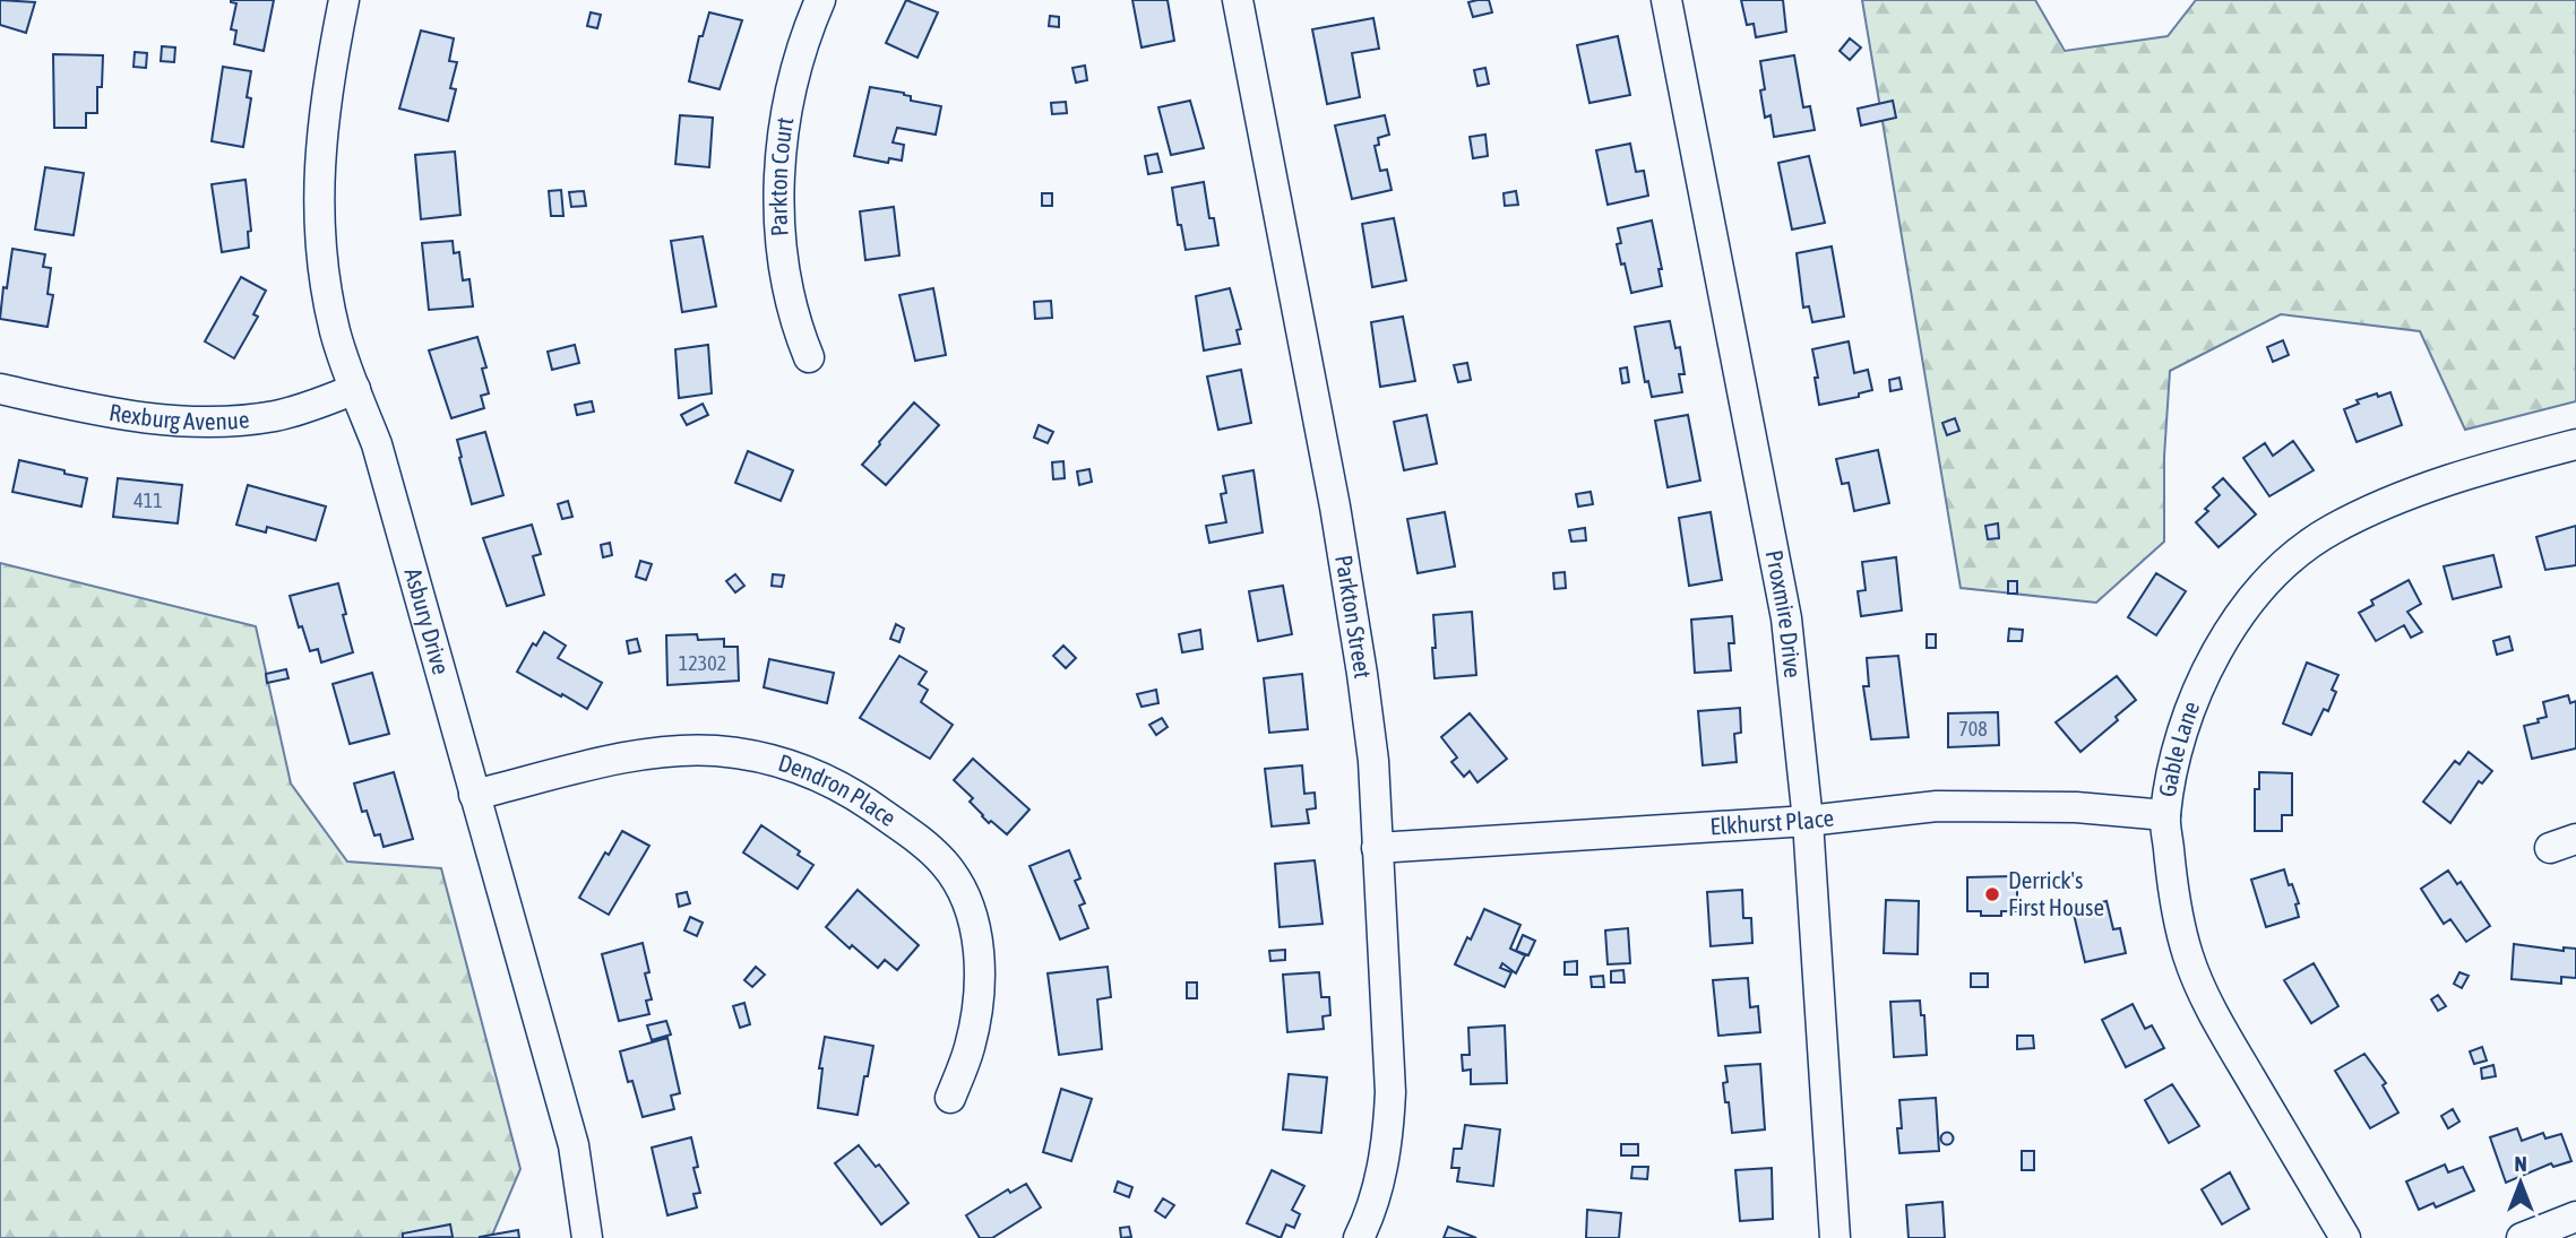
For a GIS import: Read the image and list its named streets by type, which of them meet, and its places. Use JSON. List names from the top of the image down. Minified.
{"streets":{"street":["Parkton Court","Rexburg Avenue","Proxmire Drive","Parkton Street","Asbury Drive","Gable Lane","Dendron Place","Elkhurst Place"]},"crossings":[["Rexburg Avenue","Asbury Drive"],["Proxmire Drive","Elkhurst Place"],["Parkton Street","Elkhurst Place"],["Asbury Drive","Dendron Place"],["Gable Lane","Elkhurst Place"]],"places":["Derrick's First House"],"house_numbers":["411","12302","708"],"north":"top"}
